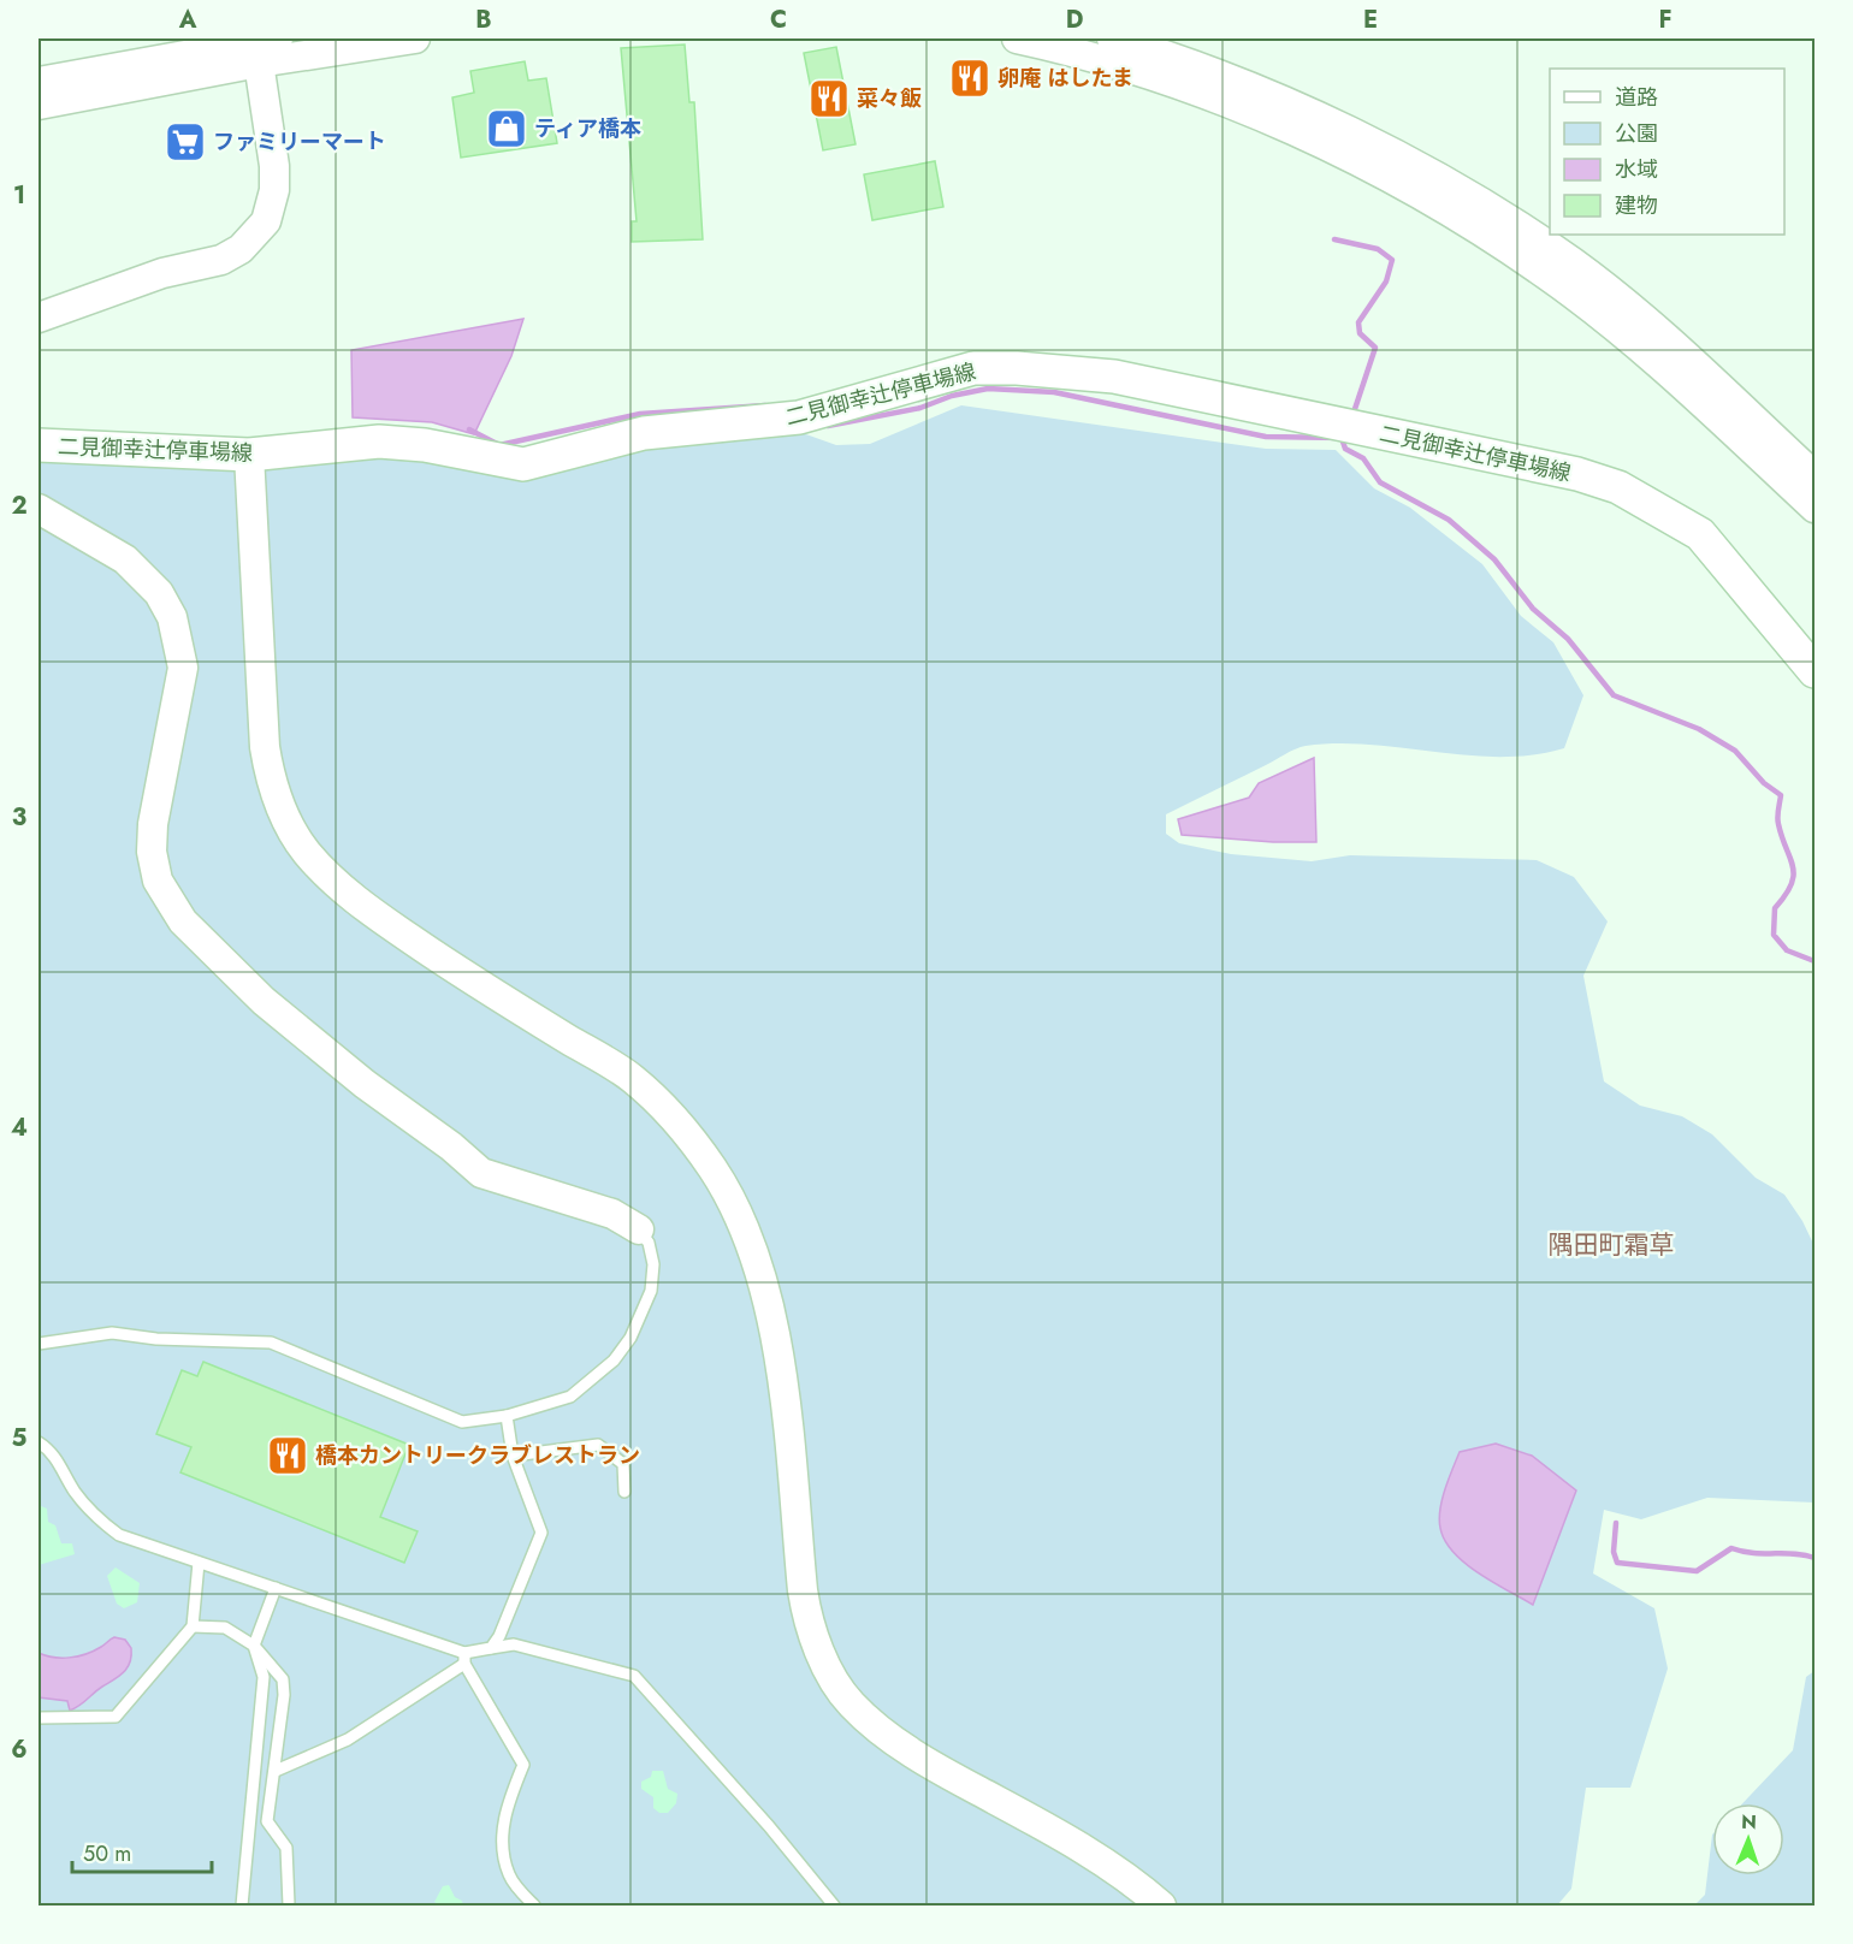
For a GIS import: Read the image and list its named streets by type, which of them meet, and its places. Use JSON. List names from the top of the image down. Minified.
{"streets":{"main road":["二見御幸辻停車場線"]},"districts":["隅田町霜草"],"places":{"restaurant":["卵庵 はしたま","菜々飯","橋本カントリークラブレストラン"],"shop":["ティア橋本"],"supermarket":["ファミリーマート"]},"legend":["道路","公園","水域","建物"],"scale_bar":"50 m","north":"top","grid":{"columns":["A","B","C","D","E","F"],"rows":["1","2","3","4","5","6"]}}
